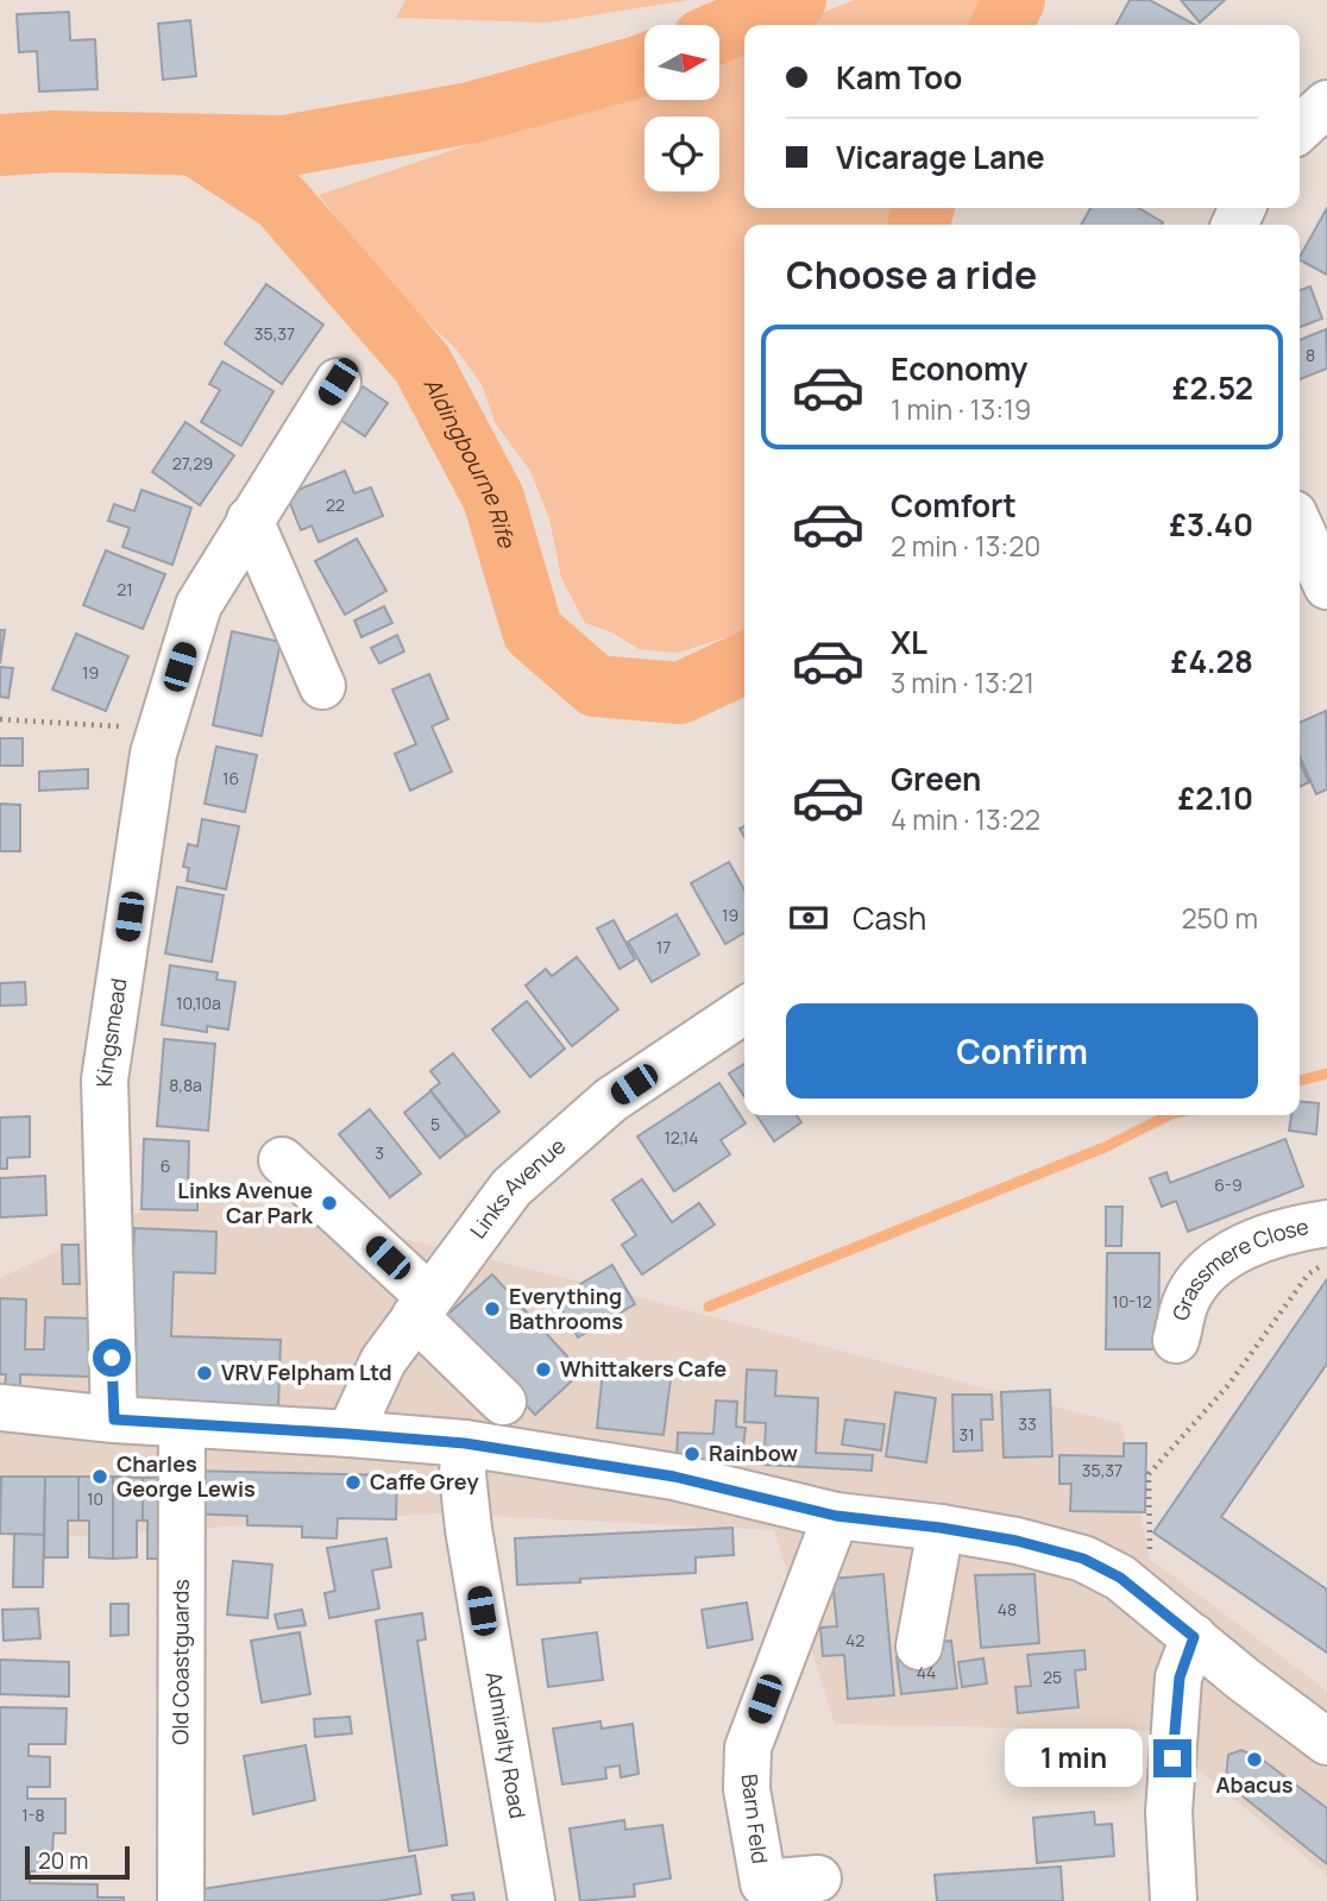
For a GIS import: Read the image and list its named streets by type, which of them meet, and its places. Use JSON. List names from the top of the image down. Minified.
{"streets":{"street":["Kingsmead","Links Avenue","Grassmere Close","Old Coastguards","Admiralty Road","Barn Feld"]},"water":["Aldingbourne Rife"],"places":["Links Avenue Car Park","Everything Bathrooms","Whittakers Cafe","VRV Felpham Ltd","Rainbow","Charles George Lewis","Caffe Grey","Abacus"],"house_numbers":["35,37","8","27,29","22","21","19","16","19","17","10,10a","8,8a","5","12,14","3","6","6-9","10-12","33","31","35,37","10","48","42","44","25","1-8"],"scale_bar":"20 m","north":"right","page":{"banner":["Kam Too","Vicarage Lane"],"heading":"Choose a ride","list":[{"name":"Economy","note":"1 min · 13:19","value":"£2.52"},{"name":"Comfort","note":"2 min · 13:20","value":"£3.40"},{"name":"XL","note":"3 min · 13:21","value":"£4.28"},{"name":"Green","note":"4 min · 13:22","value":"£2.10"}],"pay":["Cash","250 m"],"buttons":"Confirm","bubble":"1 min","scale":"20 m"}}
